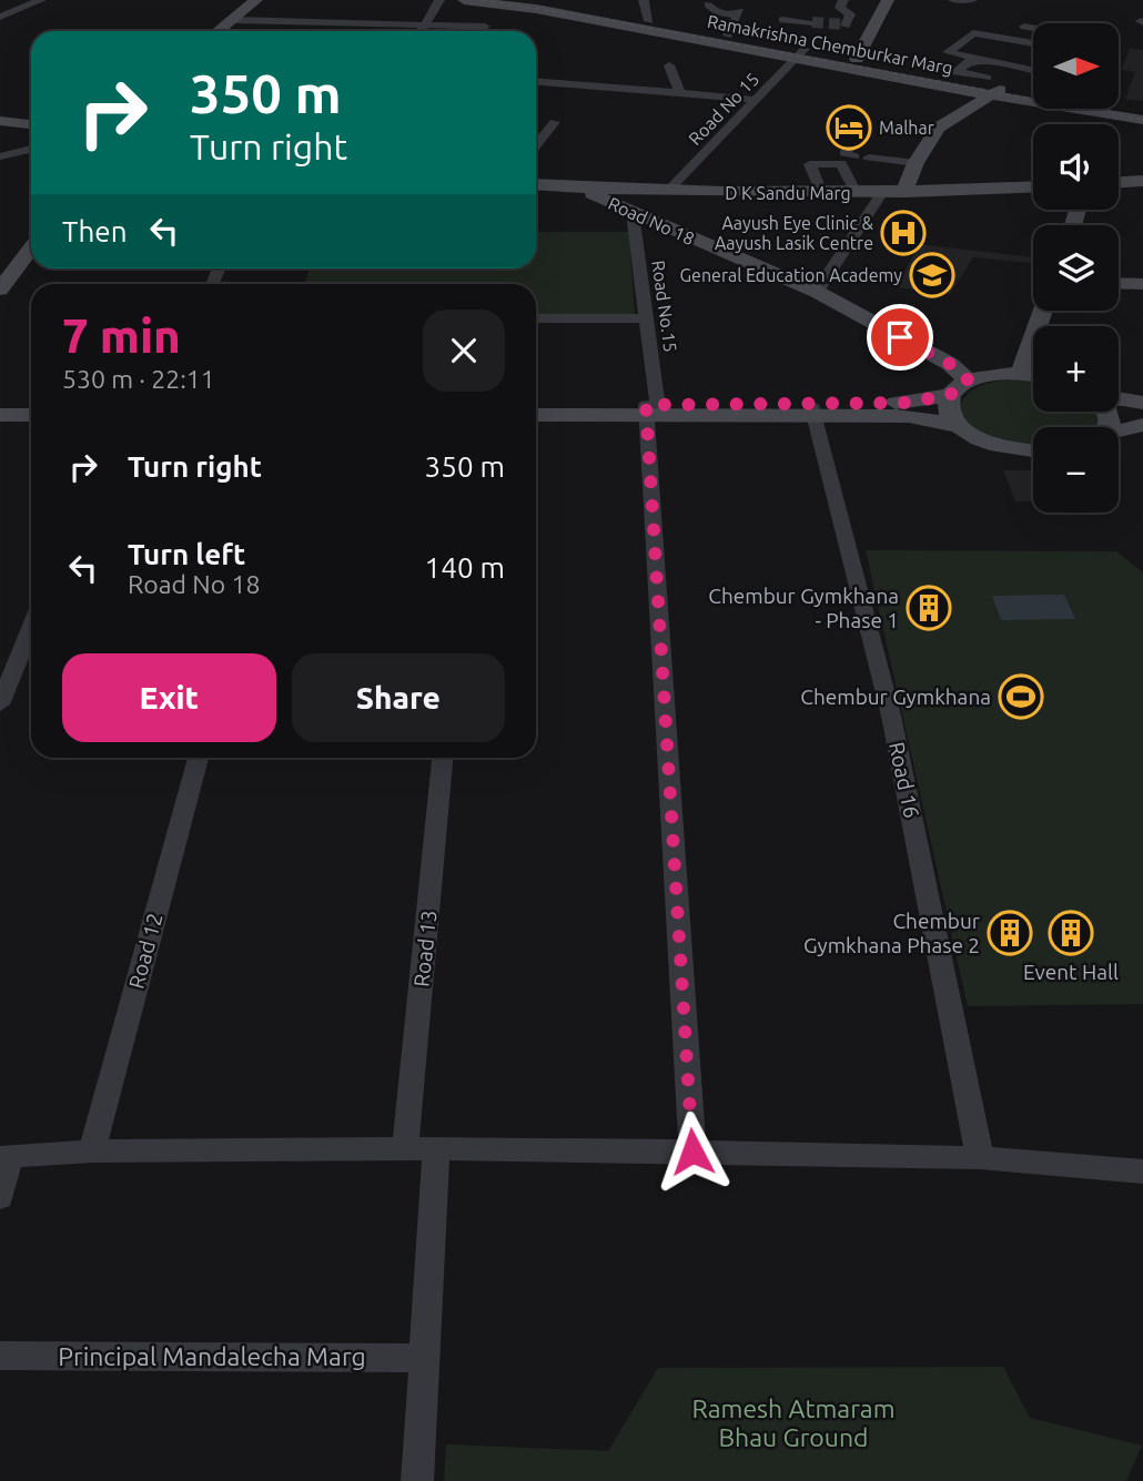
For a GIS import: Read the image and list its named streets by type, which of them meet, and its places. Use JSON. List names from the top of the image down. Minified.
{"streets":{"main road":["Ramakrishna Chemburkar Marg","D K Sandu Marg","Road No 18"],"street":["Road No 15","Road No.15","Road 16","Road 13","Road 12","Principal Mandalecha Marg"]},"crossings":[["Ramakrishna Chemburkar Marg","Road No 15"],["Road No 15","D K Sandu Marg"],["D K Sandu Marg","Road No 18"],["Road No 18","Road No.15"]],"parks":["Ramesh Atmaram Bhau Ground"],"places":{"hotel":["Malhar"],"hospital":["Aayush Eye Clinic & Aayush Lasik Centre"],"school or university":["General Education Academy"],"building":["Chembur Gymkhana - Phase 1","Chembur Gymkhana Phase 2","Event Hall"],"sports":["Chembur Gymkhana"]},"north":"right","page":{"map_buttons":["+","−"],"turn":["350 m","Turn right"],"then":"Then","heading":["7 min","530 m · 22:11"],"list":[{"name":"Turn right","value":"350 m"},{"name":"Turn left","note":"Road No 18","value":"140 m"}],"buttons":["Exit","Share"]}}
